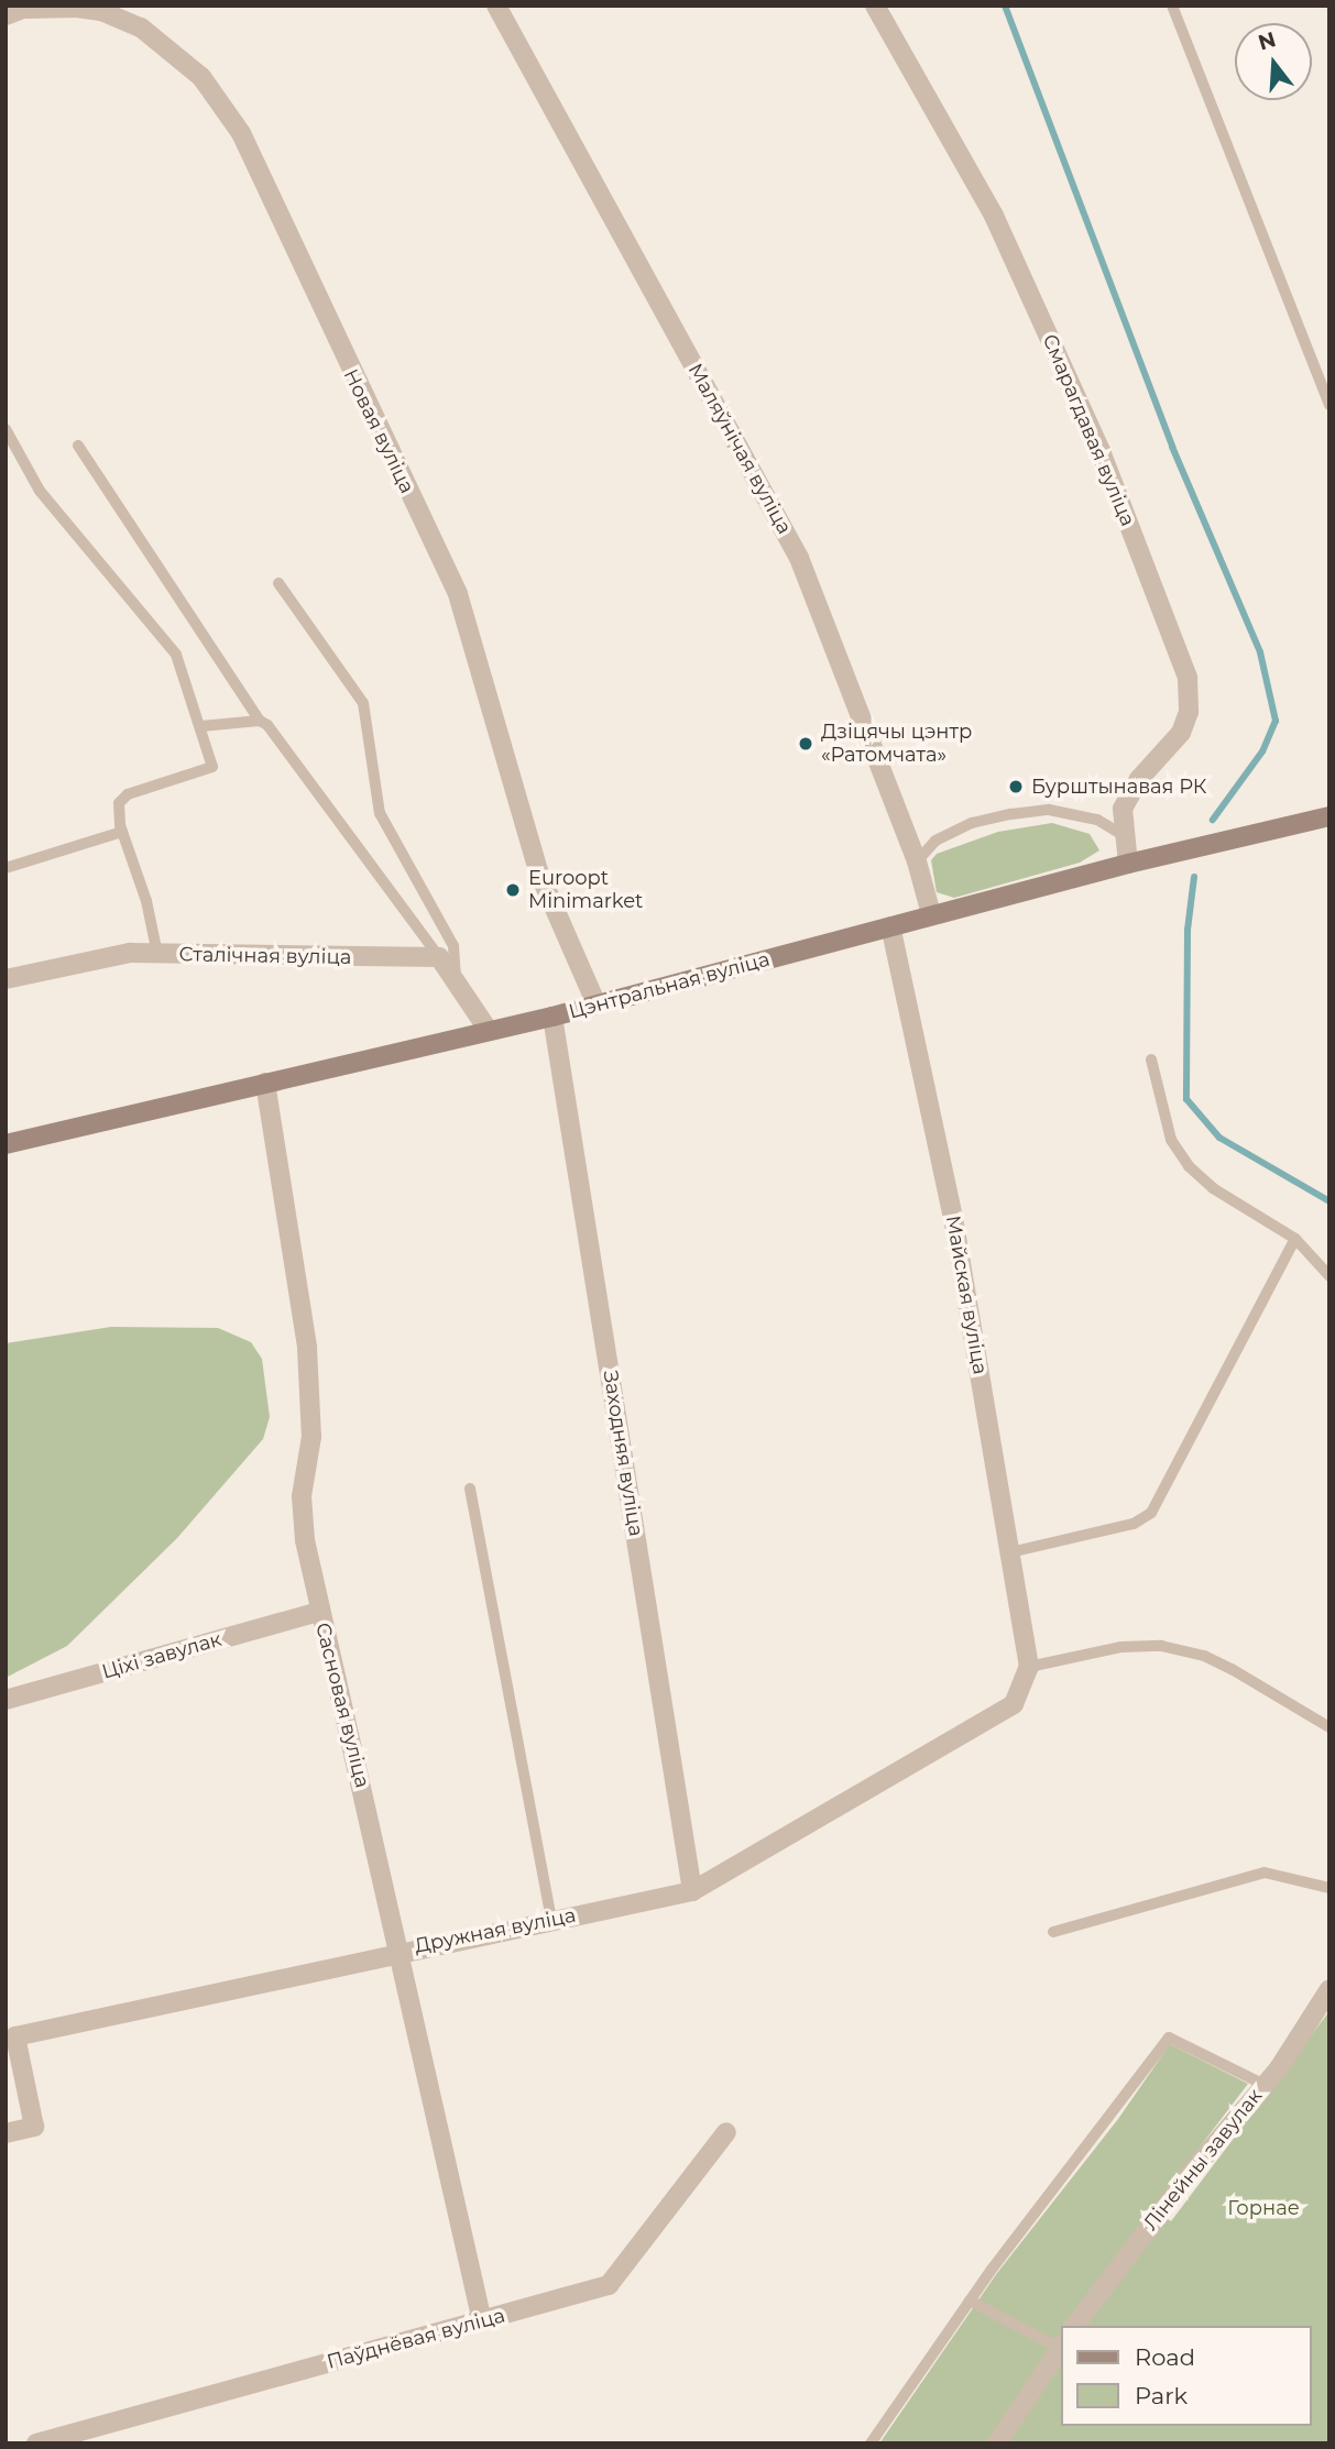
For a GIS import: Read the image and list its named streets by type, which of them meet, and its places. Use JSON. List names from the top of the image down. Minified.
{"streets":{"street":["Смарагдавая вуліца","Новая вуліца","Маляўнічая вуліца","Сталічная вуліца","Цэнтральная вуліца","Майская вуліца","Заходняя вуліца","Ціхі завулак","Сасновая вуліца","Дружная вуліца","Лінейны завулак","Паўднёвая вуліца"]},"crossings":[["Смарагдавая вуліца","Цэнтральная вуліца"],["Новая вуліца","Цэнтральная вуліца"],["Маляўнічая вуліца","Цэнтральная вуліца"],["Цэнтральная вуліца","Майская вуліца"],["Цэнтральная вуліца","Заходняя вуліца"],["Цэнтральная вуліца","Сасновая вуліца"],["Майская вуліца","Дружная вуліца"],["Заходняя вуліца","Дружная вуліца"],["Ціхі завулак","Сасновая вуліца"],["Сасновая вуліца","Дружная вуліца"],["Сасновая вуліца","Паўднёвая вуліца"]],"parks":["Горнае"],"places":["Дзіцячы цэнтр «Ратомчата»","Бурштынавая РК","Euroopt Minimarket"],"legend":["Road","Park"],"north":"top"}
